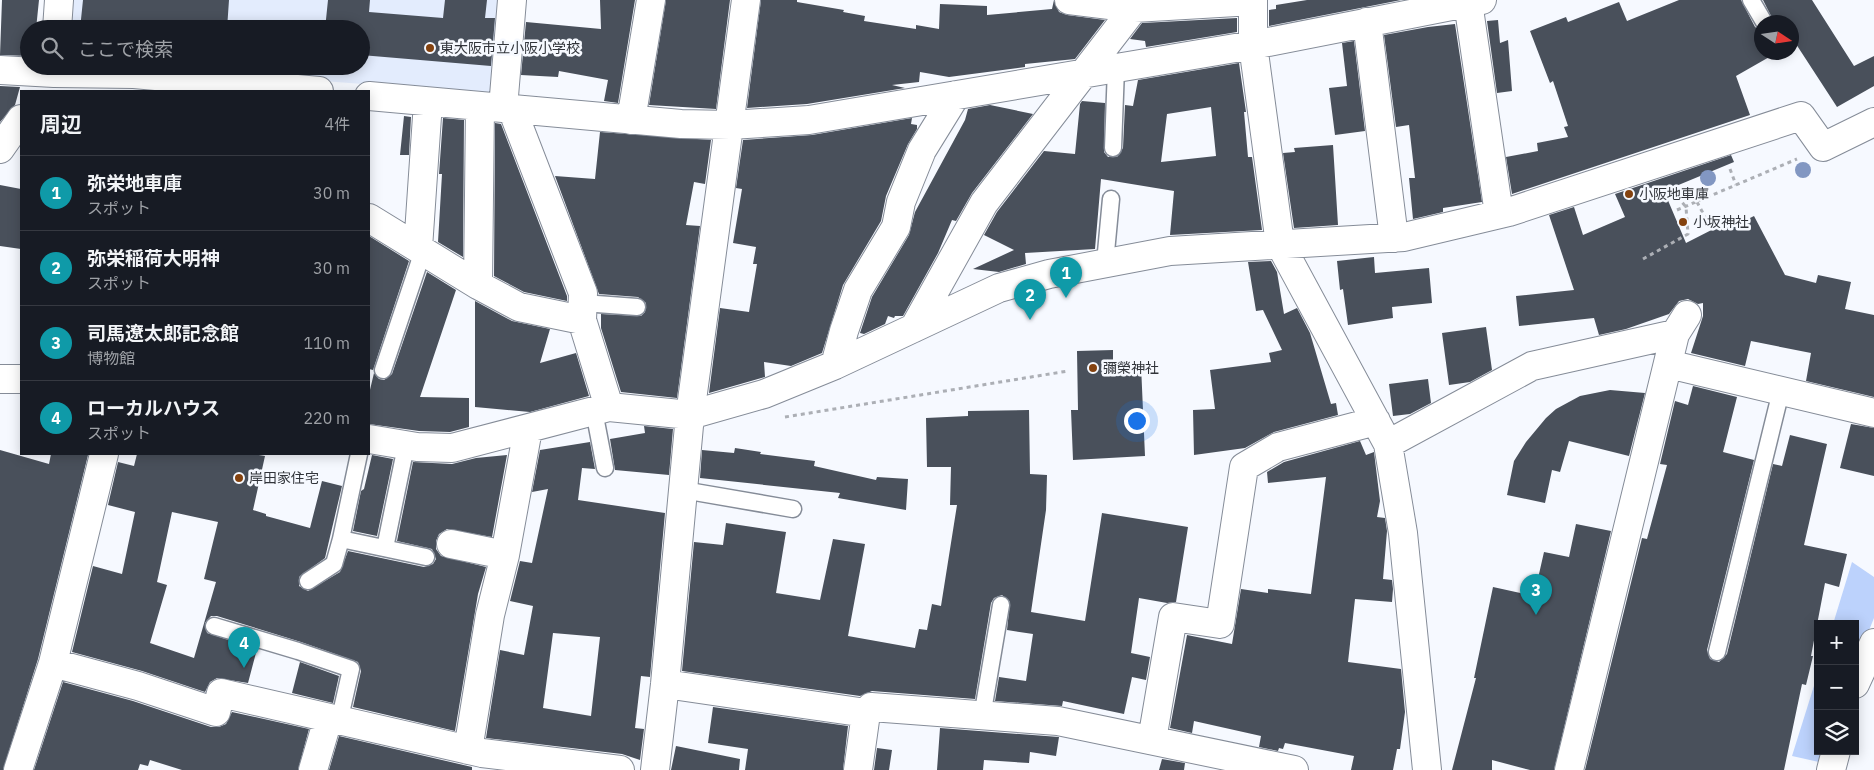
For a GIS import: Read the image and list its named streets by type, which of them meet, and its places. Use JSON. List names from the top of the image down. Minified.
{"places":["東大阪市立小阪小学校","小阪地車庫","小坂神社","彌榮神社","岸田家住宅"],"north":"right","page":{"search":"ここで検索","heading":["周辺","4件"],"list":[{"mark":"1","name":"弥栄地車庫","note":"スポット","value":"30 m"},{"mark":"2","name":"弥栄稲荷大明神","note":"スポット","value":"30 m"},{"mark":"3","name":"司馬遼太郎記念館","note":"博物館","value":"110 m"},{"mark":"4","name":"ローカルハウス","note":"スポット","value":"220 m"}],"pins":["1","2","3","4"],"map_buttons":["+","−"]}}
